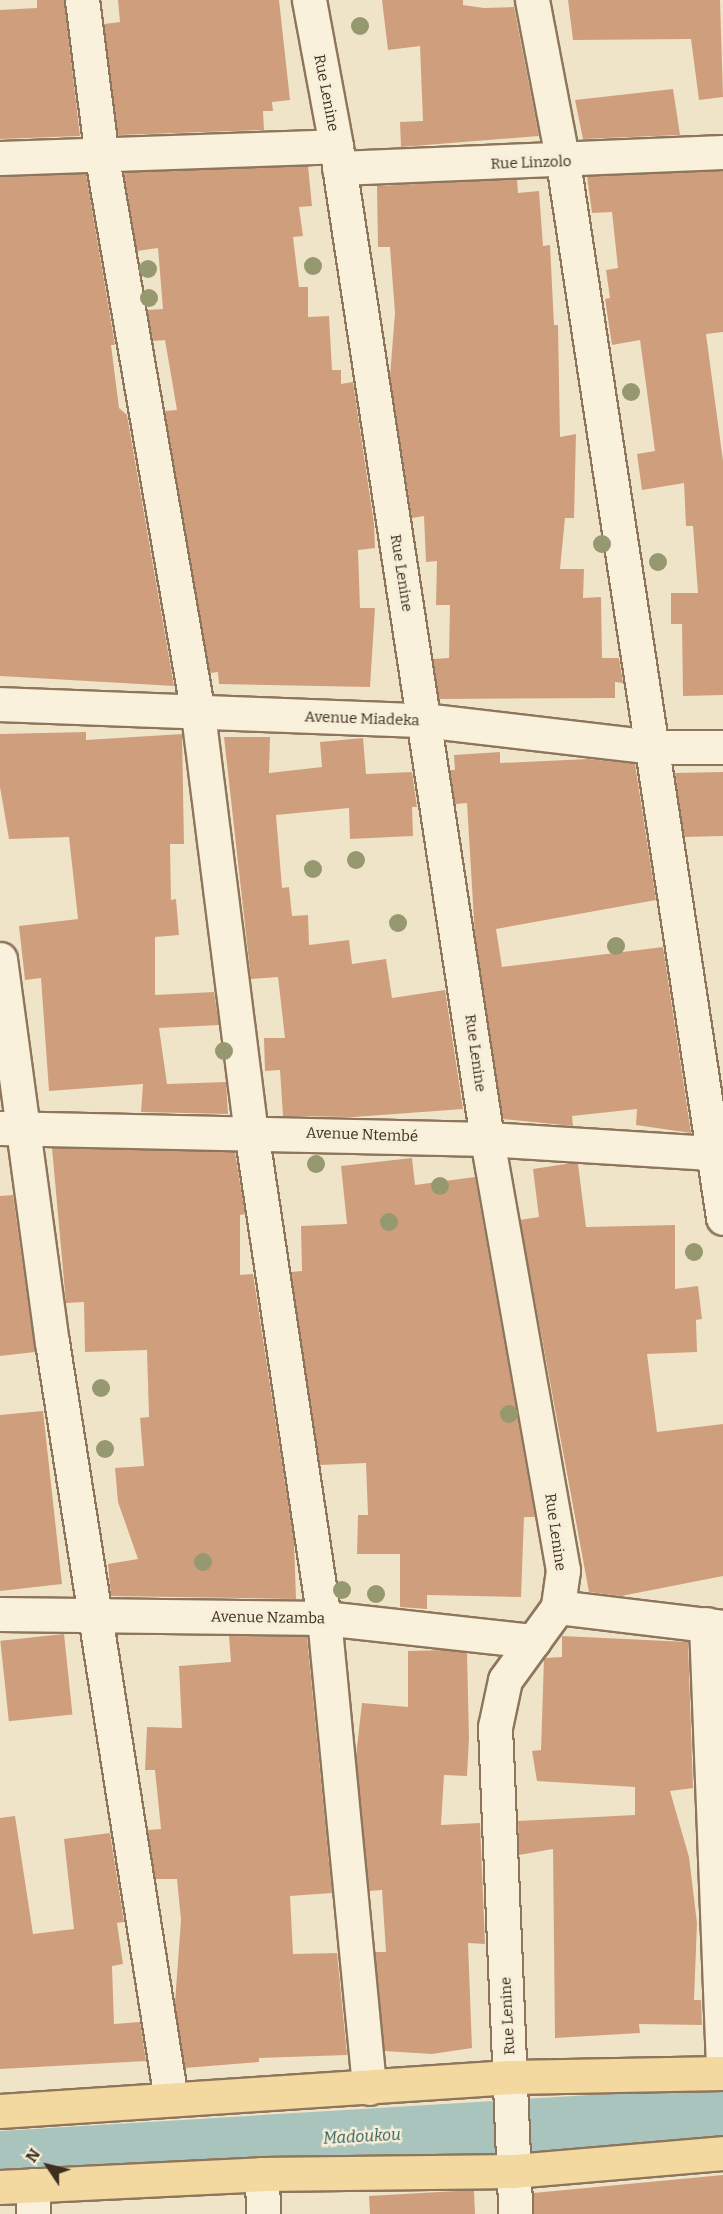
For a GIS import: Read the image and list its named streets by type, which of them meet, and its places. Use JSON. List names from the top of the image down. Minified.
{"streets":{"street":["Rue Lenine","Rue Linzolo","Avenue Miadeka","Avenue Ntembé","Avenue Nzamba"]},"crossings":[["Rue Lenine","Rue Linzolo"],["Rue Lenine","Avenue Miadeka"],["Rue Lenine","Avenue Ntembé"],["Rue Lenine","Avenue Nzamba"]],"water":["Madoukou"],"north":"top left"}
